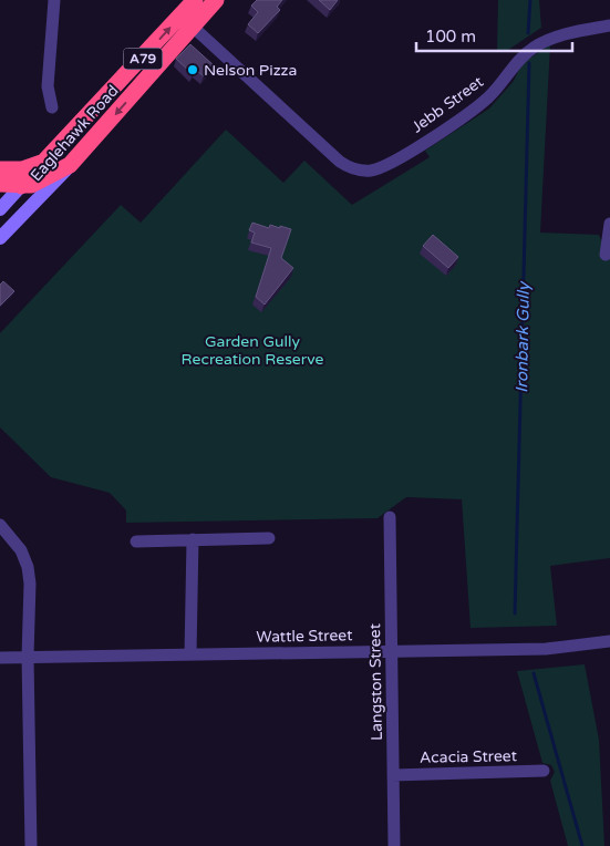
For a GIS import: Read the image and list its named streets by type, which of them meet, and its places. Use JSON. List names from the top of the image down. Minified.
{"streets":{"highway":["A79","Eaglehawk Road"],"street":["Jebb Street","Wattle Street","Langston Street","Acacia Street"]},"crossings":[["A79","Eaglehawk Road"],["Jebb Street","Eaglehawk Road"],["Wattle Street","Langston Street"],["Langston Street","Acacia Street"]],"water":["Ironbark Gully"],"parks":["Garden Gully Recreation Reserve"],"places":["Nelson Pizza"],"scale_bar":"100 m"}
